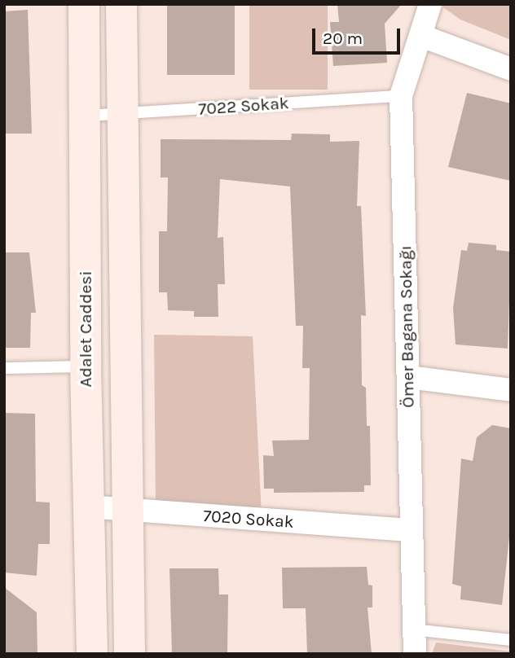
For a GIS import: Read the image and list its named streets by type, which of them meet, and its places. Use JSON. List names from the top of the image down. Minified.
{"streets":{"street":["Ömer Bagana Sokağı","Adalet Caddesi","7020 Sokak"],"lane":["7022 Sokak"]},"crossings":[["7022 Sokak","Ömer Bagana Sokağı"],["7022 Sokak","Adalet Caddesi"],["Ömer Bagana Sokağı","7020 Sokak"],["Adalet Caddesi","7020 Sokak"]],"scale_bar":"20 m"}
